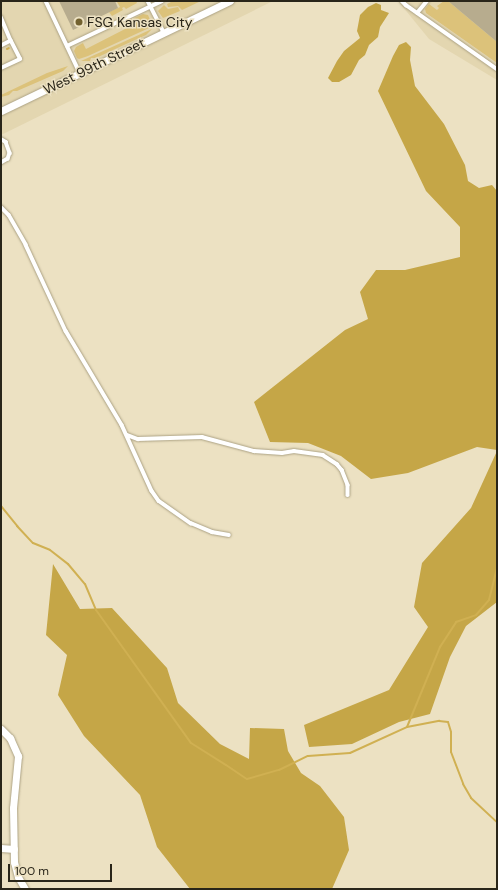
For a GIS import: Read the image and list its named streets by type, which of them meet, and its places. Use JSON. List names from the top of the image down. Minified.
{"streets":{"street":["West 99th Street"]},"places":["FSG Kansas City"],"scale_bar":"100 m"}
